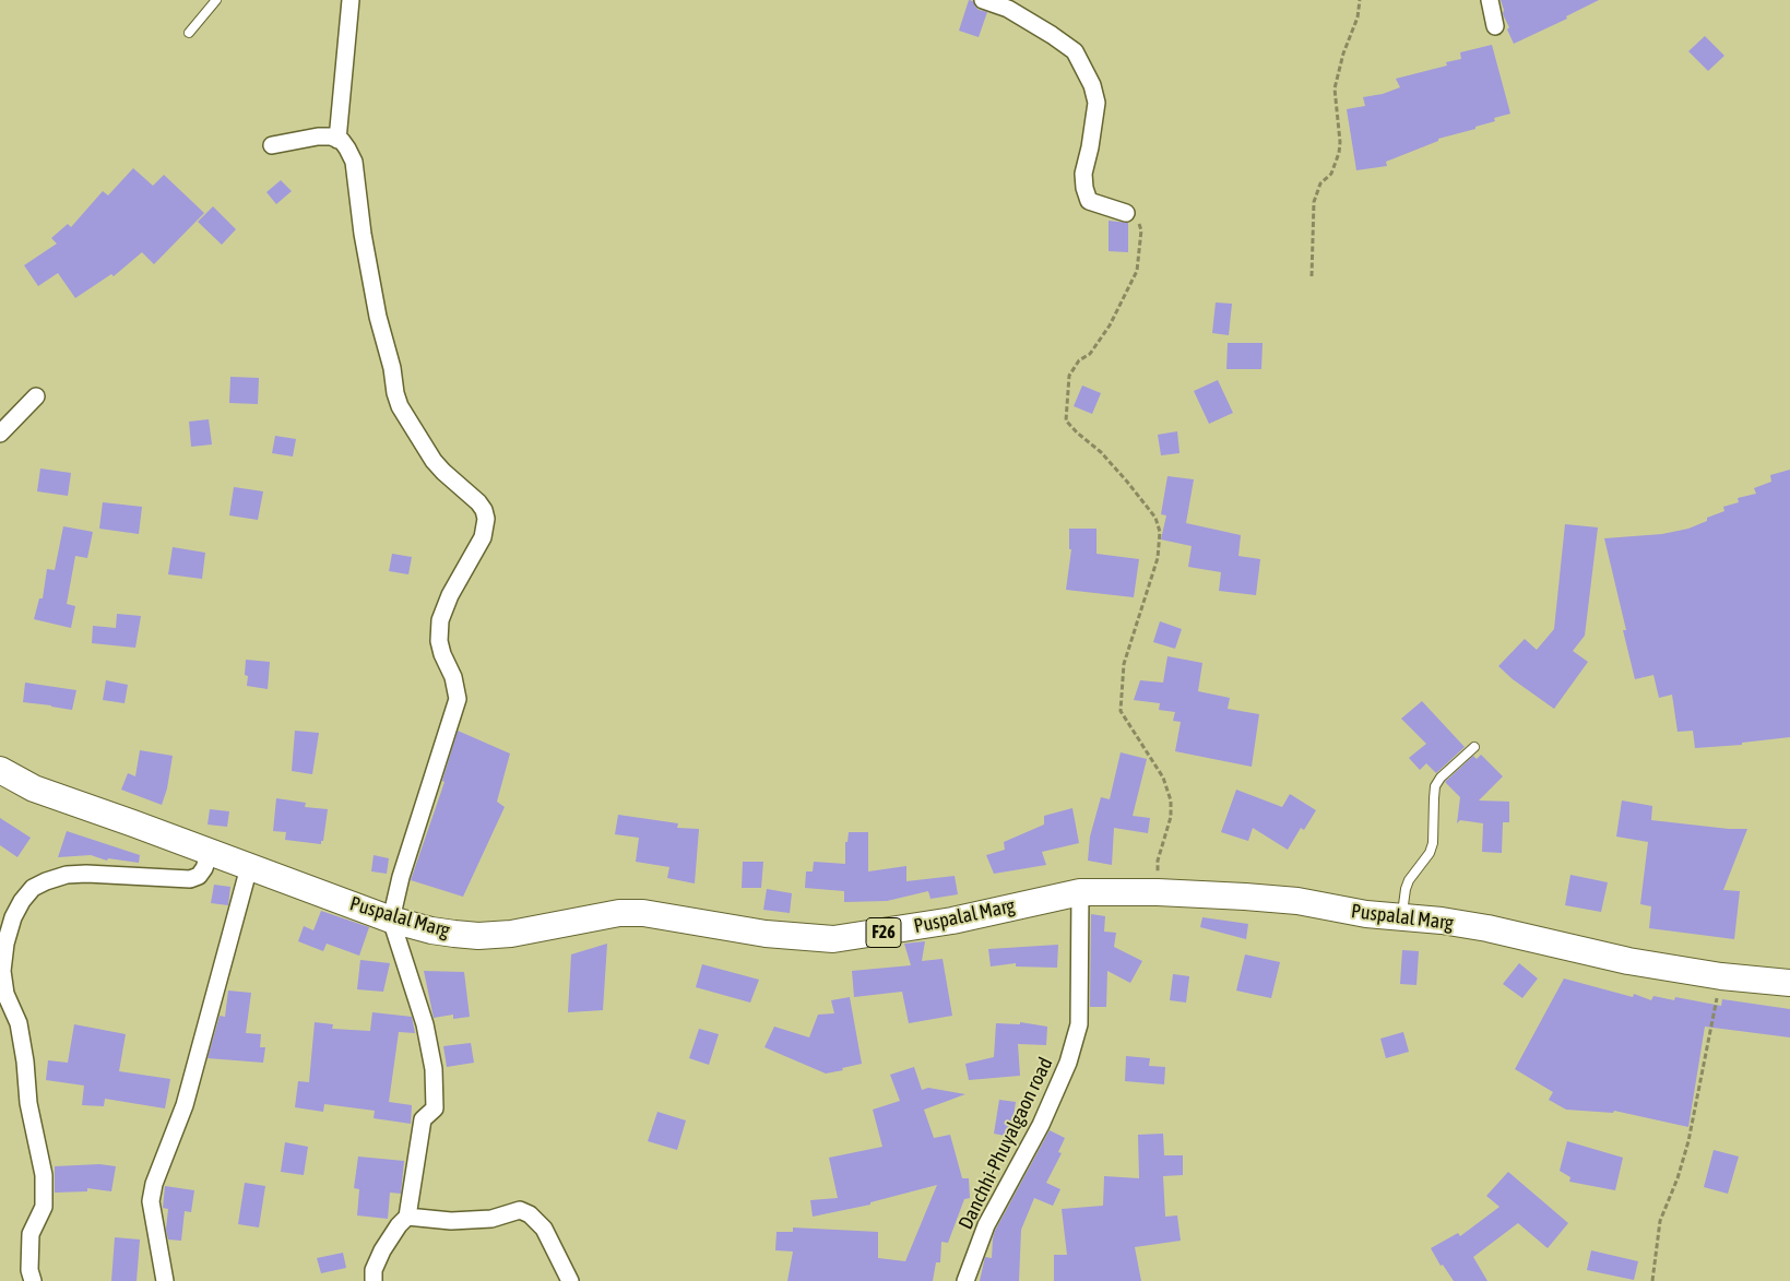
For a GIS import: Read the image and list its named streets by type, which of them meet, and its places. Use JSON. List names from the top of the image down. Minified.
{"streets":{"main road":["Puspalal Marg","F26"],"street":["Danchhi-Phuyalgaon road"]},"crossings":[["Puspalal Marg","Danchhi-Phuyalgaon road"]]}
